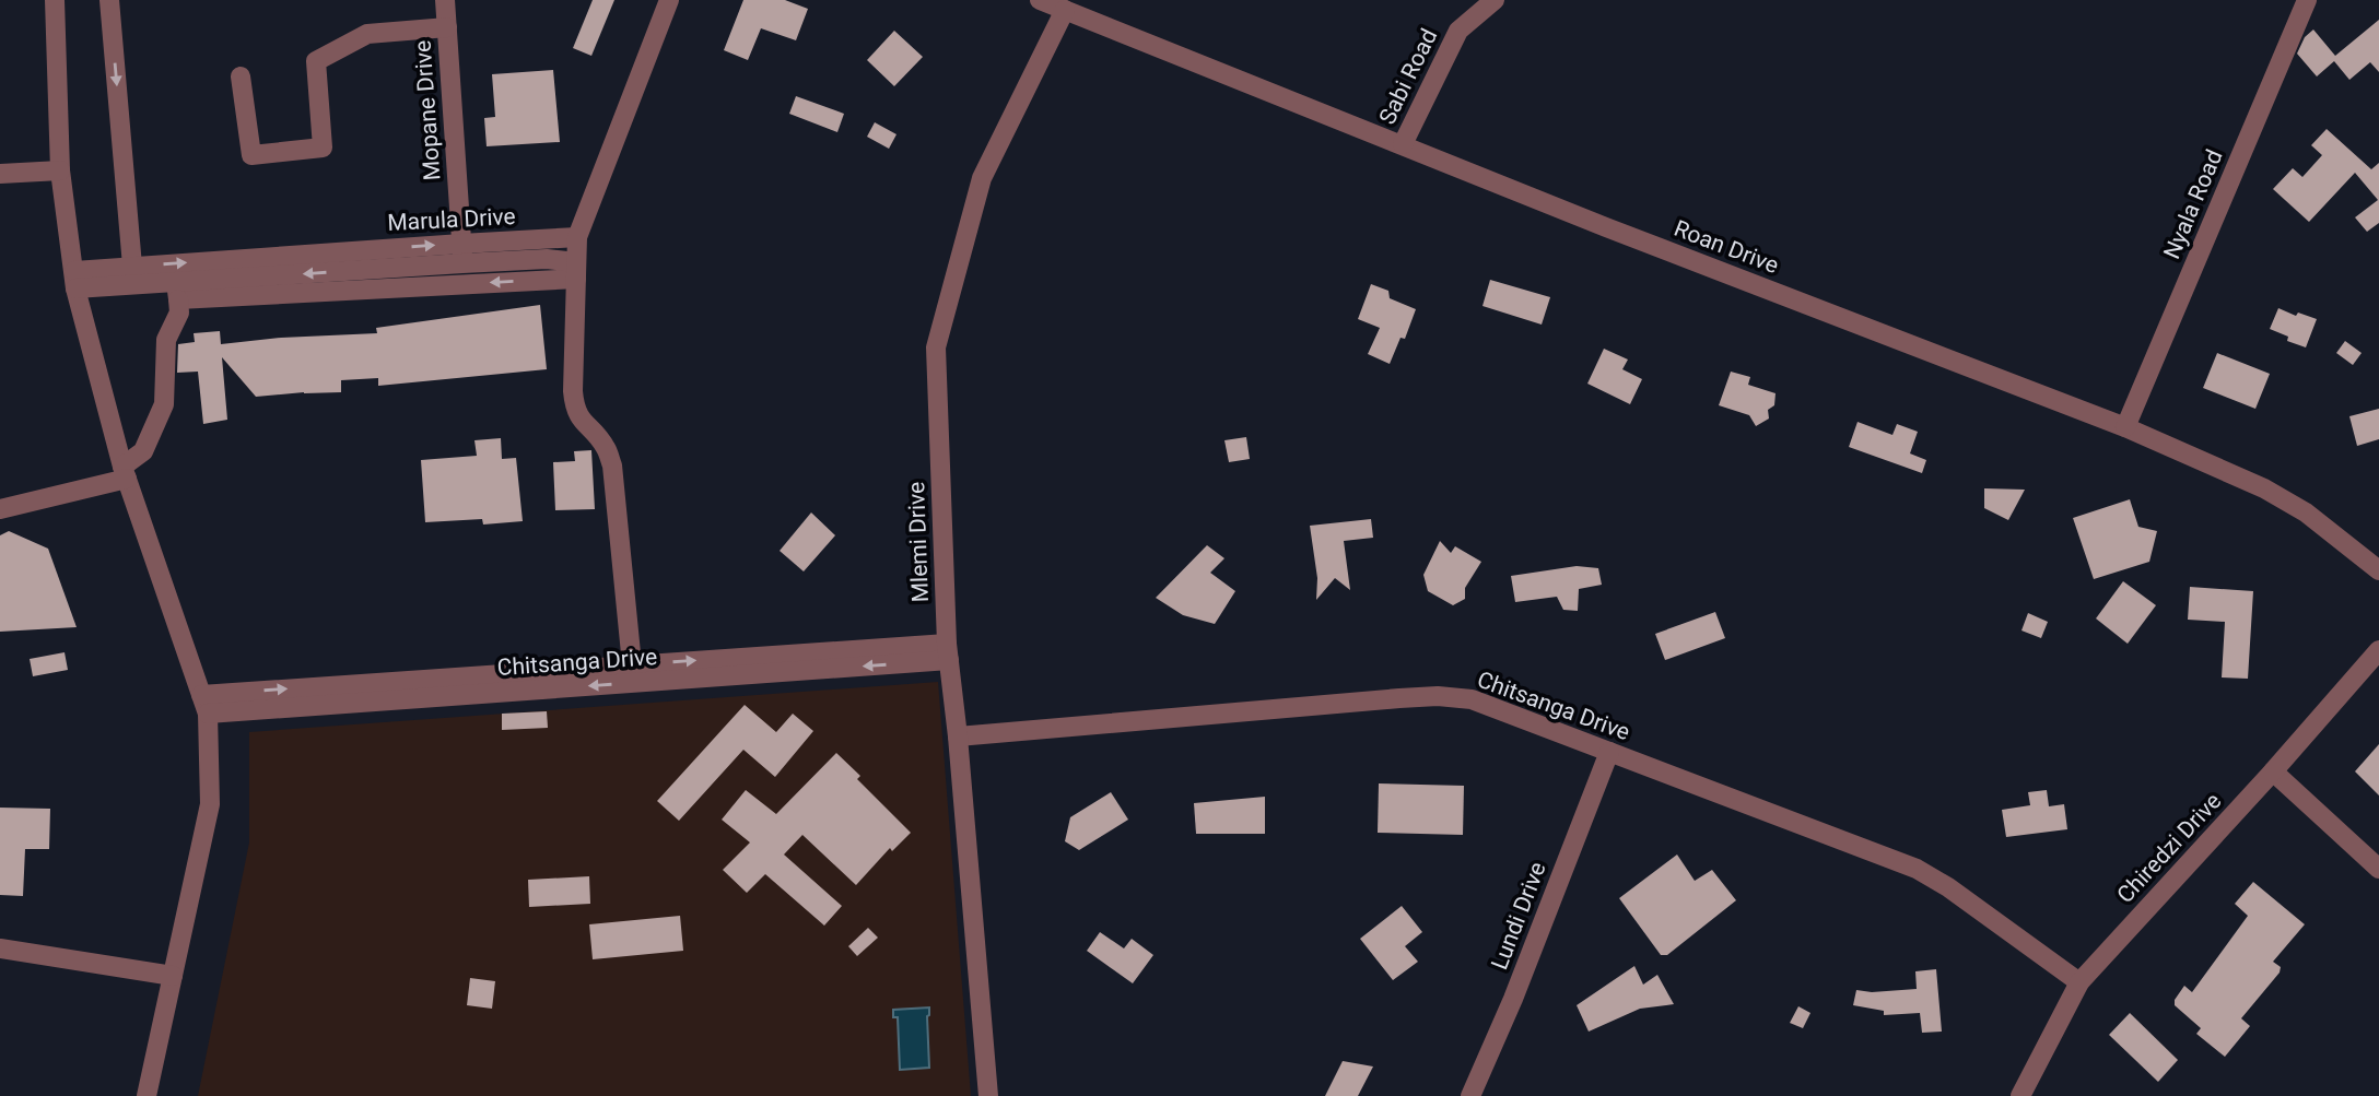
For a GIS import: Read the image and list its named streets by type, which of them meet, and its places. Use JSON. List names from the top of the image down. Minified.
{"streets":{"street":["Sabi Road","Mopane Drive","Nyala Road","Marula Drive","Roan Drive","Mlemi Drive","Chitsanga Drive","Chiredzi Drive","Lundi Drive"]},"crossings":[["Sabi Road","Roan Drive"],["Mopane Drive","Marula Drive"],["Nyala Road","Roan Drive"],["Roan Drive","Mlemi Drive"],["Mlemi Drive","Chitsanga Drive"],["Chitsanga Drive","Chiredzi Drive"],["Chitsanga Drive","Lundi Drive"]]}
